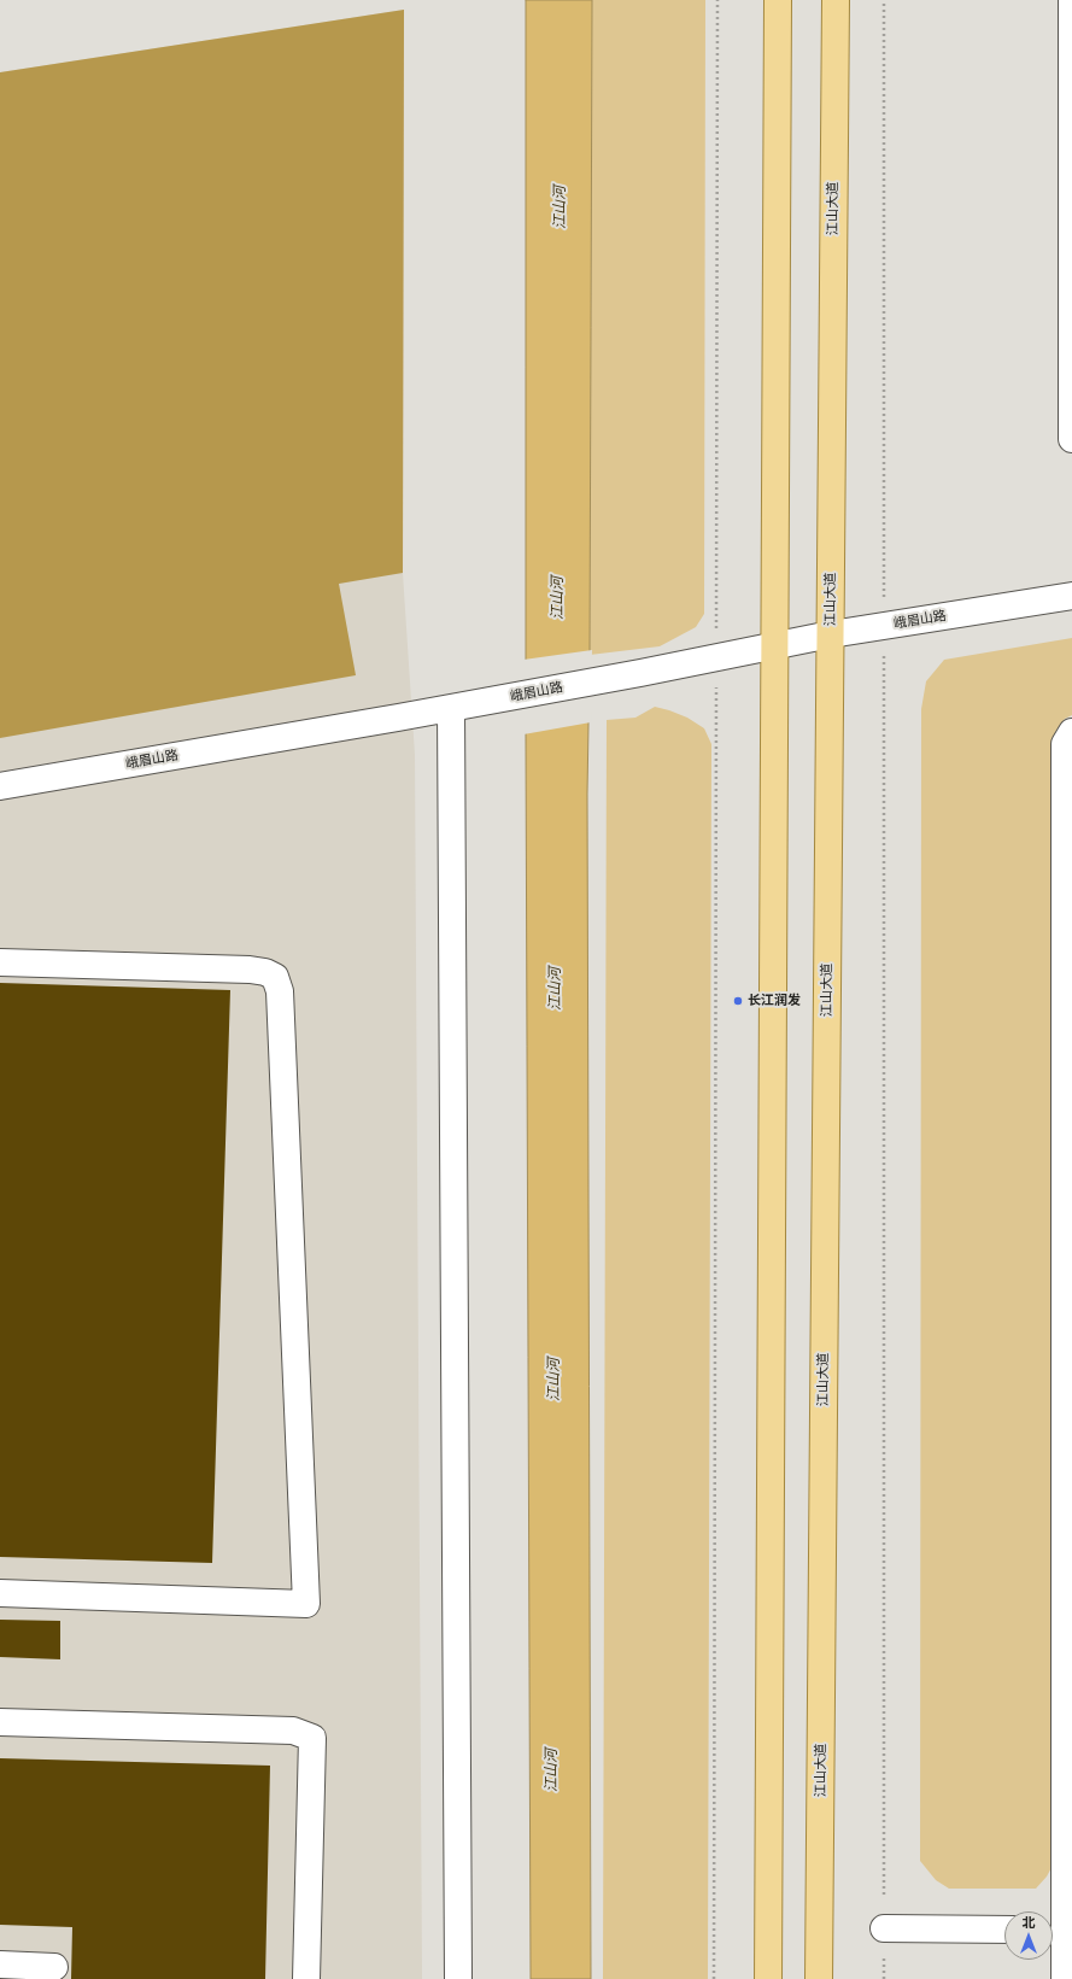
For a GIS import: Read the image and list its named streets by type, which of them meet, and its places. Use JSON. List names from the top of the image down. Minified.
{"streets":{"main road":["江山大道"],"street":["峨眉山路"]},"crossings":[["江山大道","峨眉山路"]],"water":["江山河"],"places":["长江润发"],"north":"top"}
